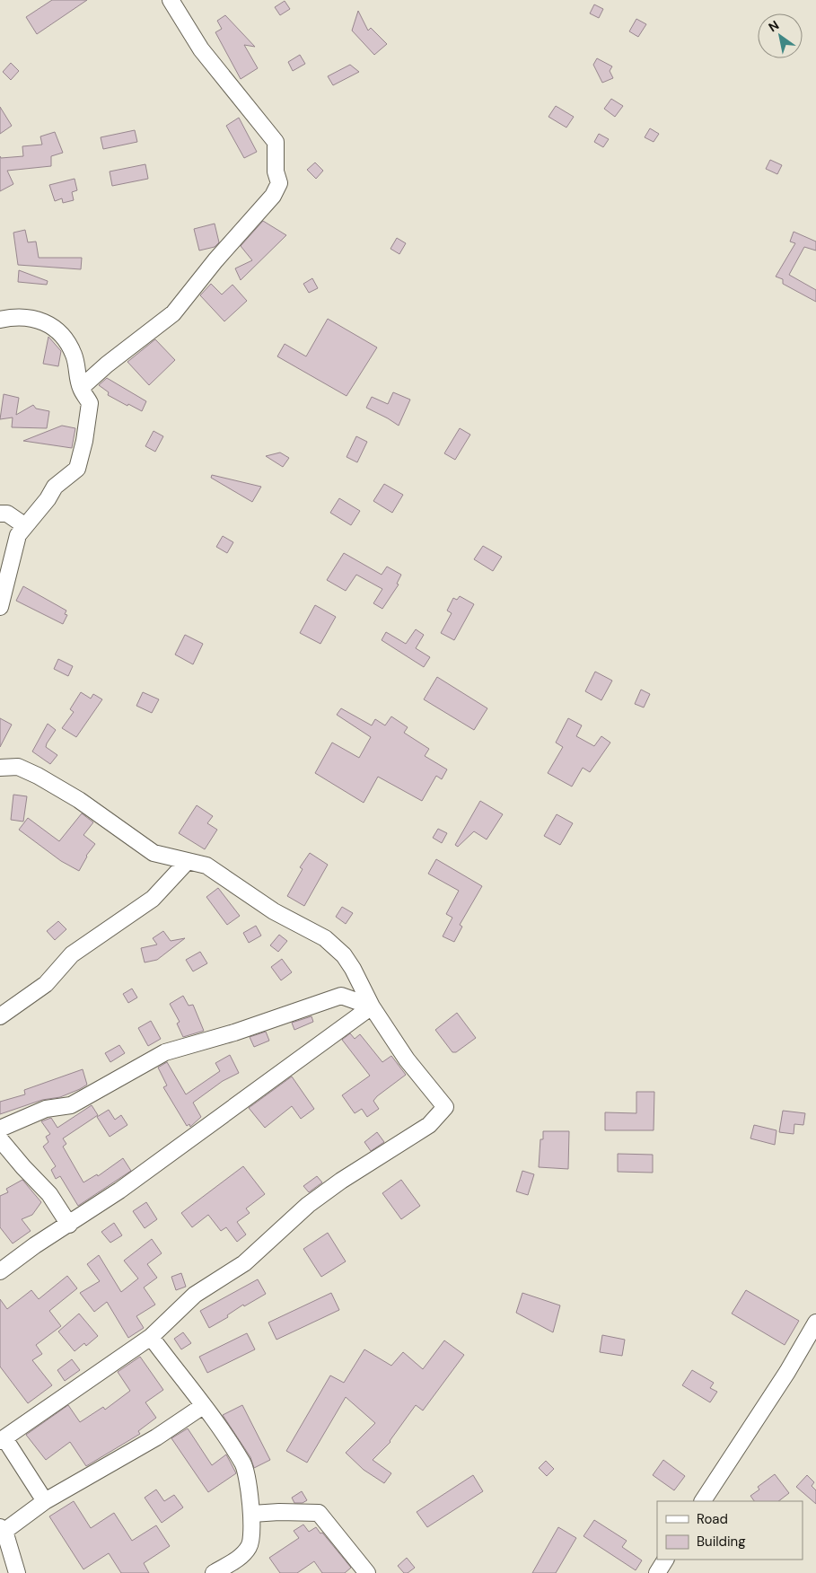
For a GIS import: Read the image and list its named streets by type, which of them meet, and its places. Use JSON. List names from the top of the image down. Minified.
{"legend":["Road","Building"],"north":"top left"}
